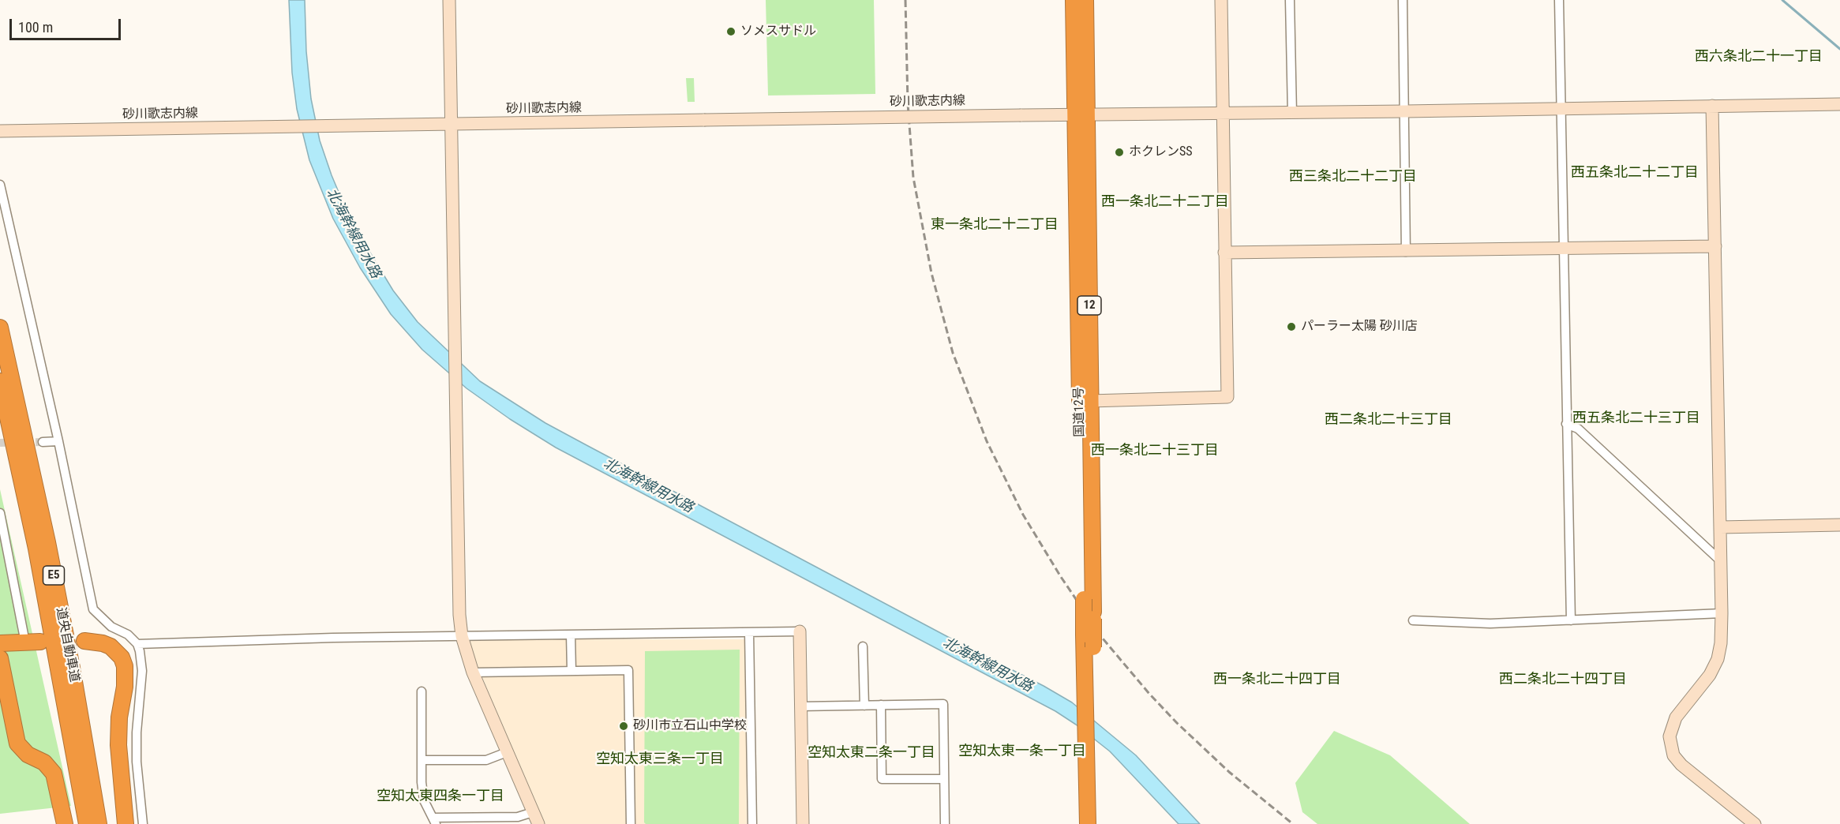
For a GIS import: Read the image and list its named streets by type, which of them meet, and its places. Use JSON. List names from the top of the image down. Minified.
{"streets":{"highway":["12","国道12号","E5","道央自動車道"],"street":["砂川歌志内線"]},"crossings":[["砂川歌志内線","国道12号"]],"districts":["西六条北二十一丁目","西五条北二十二丁目","西三条北二十二丁目","西一条北二十二丁目","東一条北二十二丁目","西五条北二十三丁目","西二条北二十三丁目","西一条北二十三丁目","西一条北二十四丁目","西二条北二十四丁目","空知太東一条一丁目","空知太東二条一丁目","空知太東三条一丁目","空知太東四条一丁目"],"water":["北海幹線用水路"],"places":["ソメスサドル","ホクレンSS","パーラー太陽 砂川店","砂川市立石山中学校"],"scale_bar":"100 m"}
